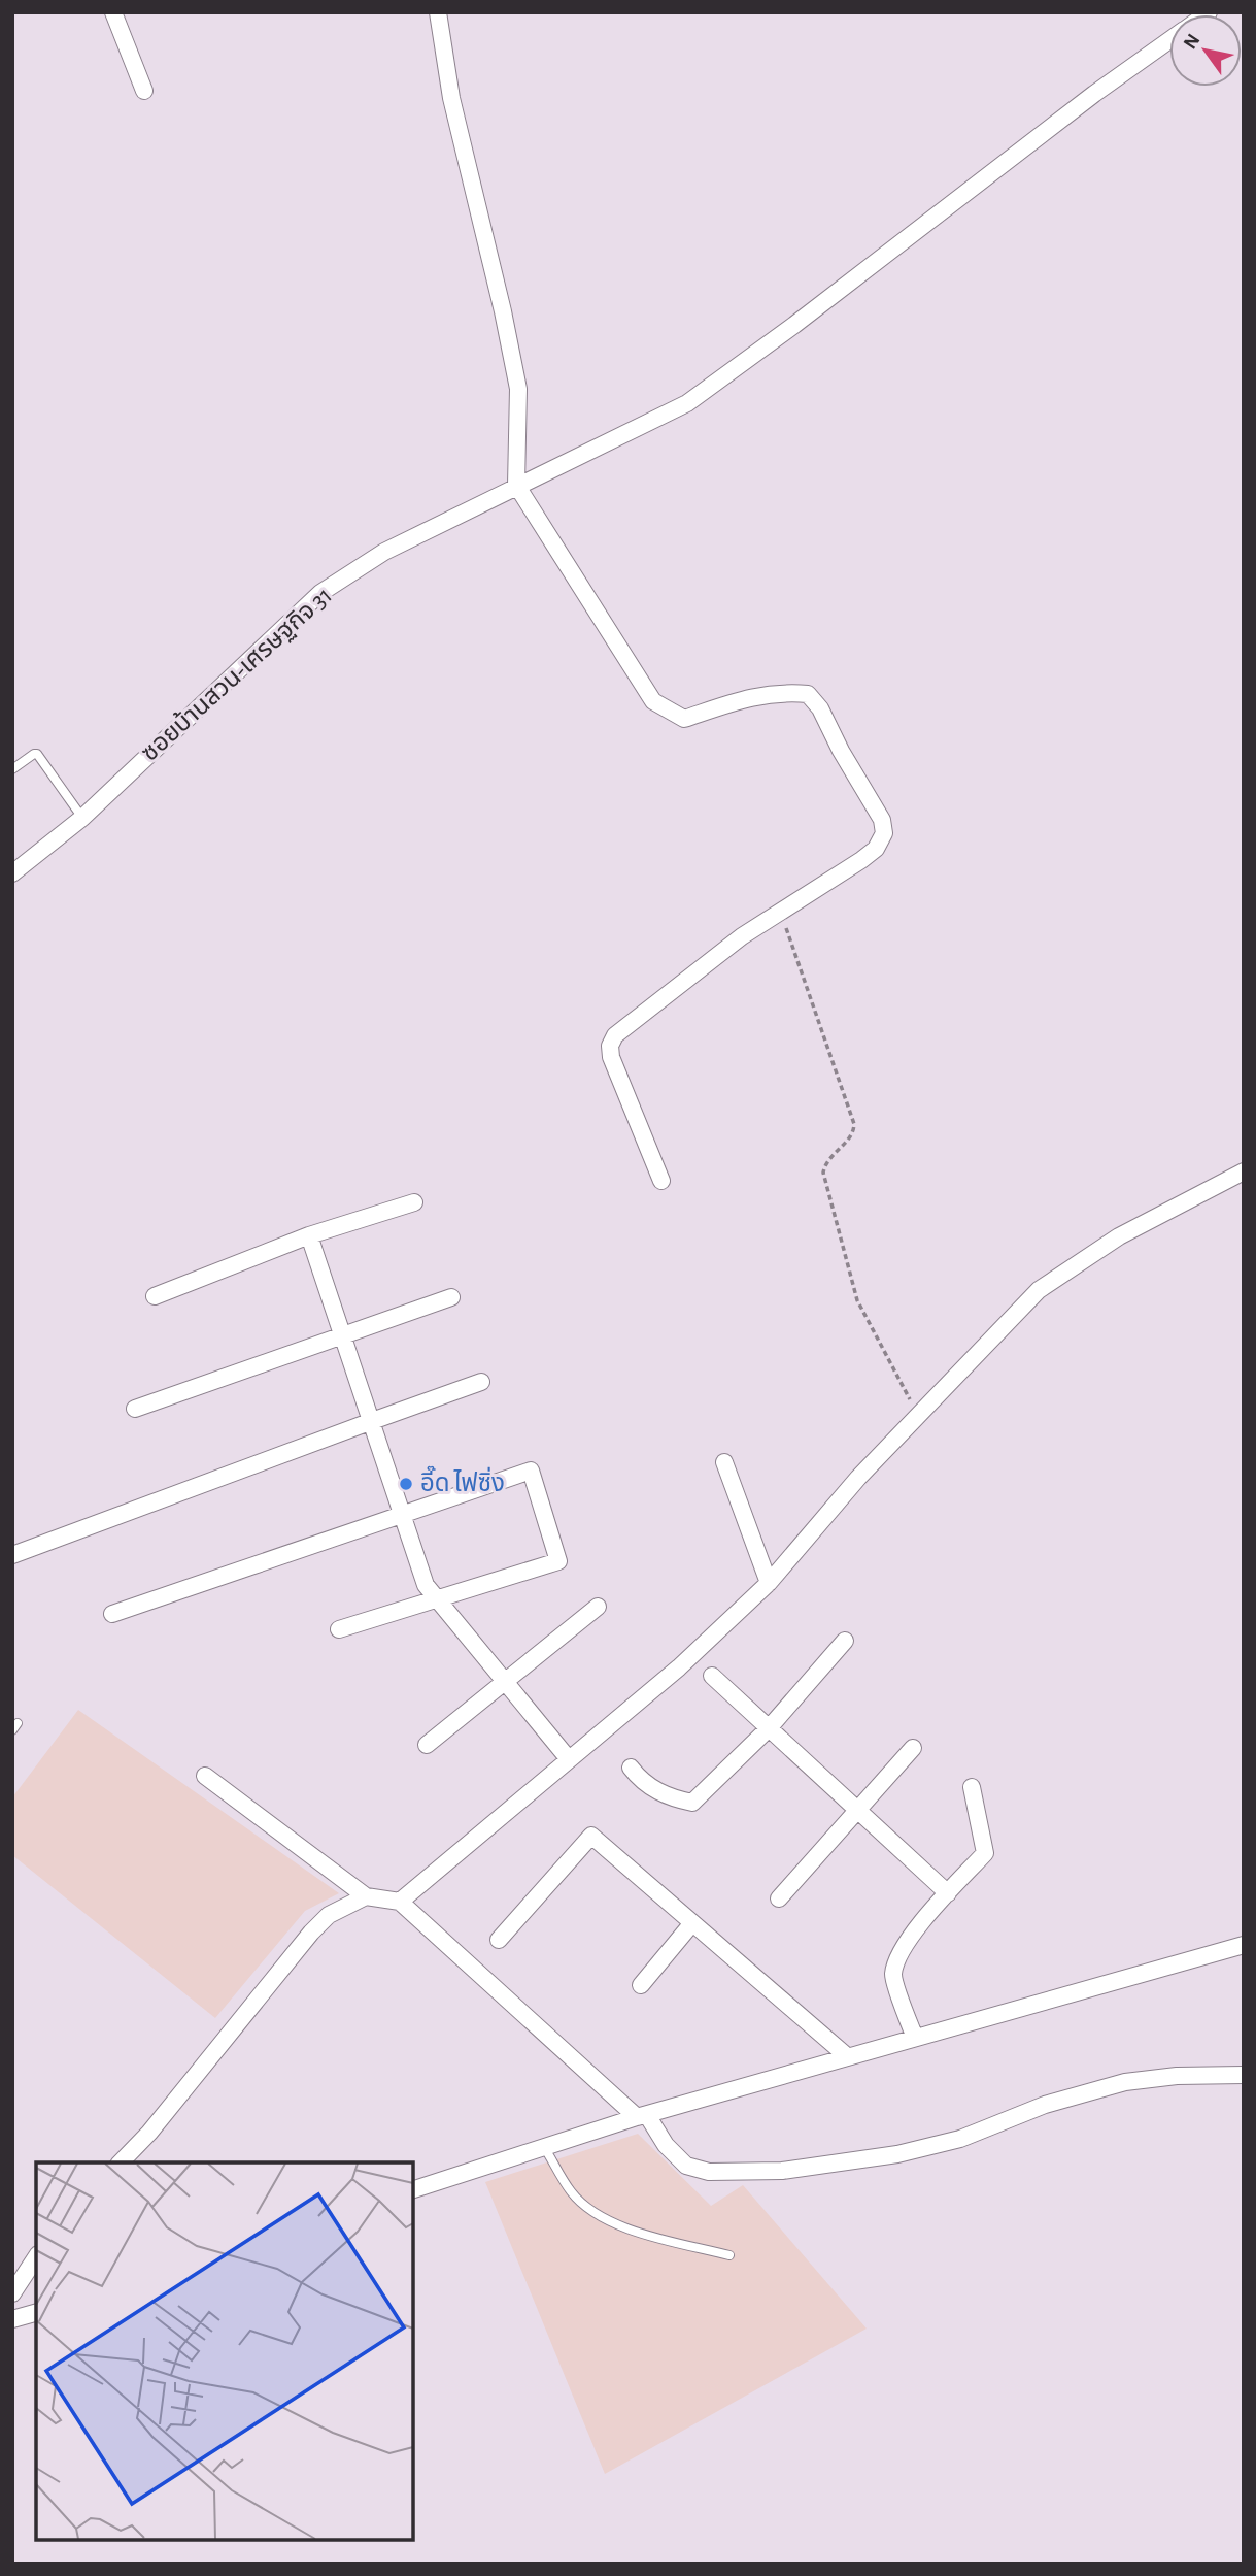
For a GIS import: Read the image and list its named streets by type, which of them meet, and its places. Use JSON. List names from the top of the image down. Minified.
{"streets":{"street":["ซอยบ้านสวน-เศรษฐกิจ 31"]},"places":["อี๊ด ไฟซิ่ง"],"north":"top left"}
